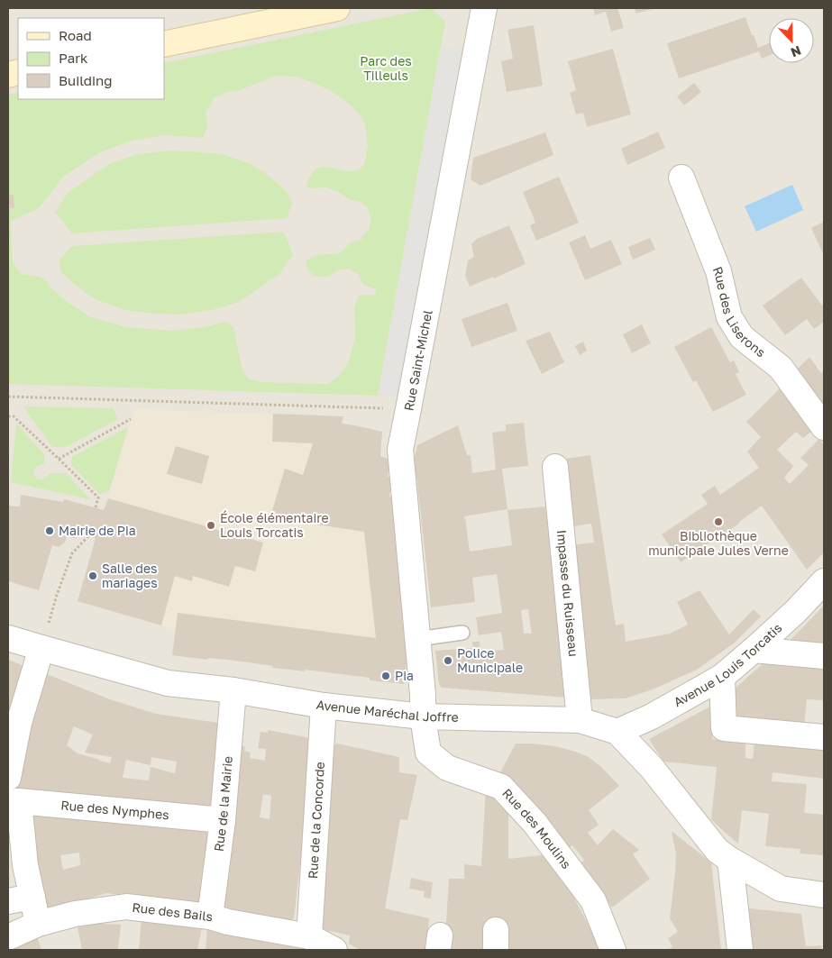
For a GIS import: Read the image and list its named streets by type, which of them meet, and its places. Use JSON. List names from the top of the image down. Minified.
{"streets":{"street":["Rue des Liserons","Rue Saint-Michel","Impasse du Ruisseau","Avenue Louis Torcatis","Avenue Maréchal Joffre","Rue de la Mairie","Rue des Nymphes","Rue de la Concorde","Rue des Moulins","Rue des Bails"]},"crossings":[["Rue Saint-Michel","Avenue Maréchal Joffre"],["Rue Saint-Michel","Rue des Moulins"],["Impasse du Ruisseau","Avenue Maréchal Joffre"],["Avenue Louis Torcatis","Avenue Maréchal Joffre"],["Avenue Maréchal Joffre","Rue de la Mairie"],["Avenue Maréchal Joffre","Rue de la Concorde"],["Avenue Maréchal Joffre","Rue des Moulins"],["Rue de la Mairie","Rue des Nymphes"],["Rue de la Mairie","Rue des Bails"],["Rue de la Concorde","Rue des Bails"]],"parks":["Parc des Tilleuls"],"places":["Bibliothèque municipale Jules Verne","École élémentaire Louis Torcatis","Mairie de Pia","Salle des mariages","Police Municipale","Pia"],"legend":["Road","Park","Building"],"north":"bottom"}
